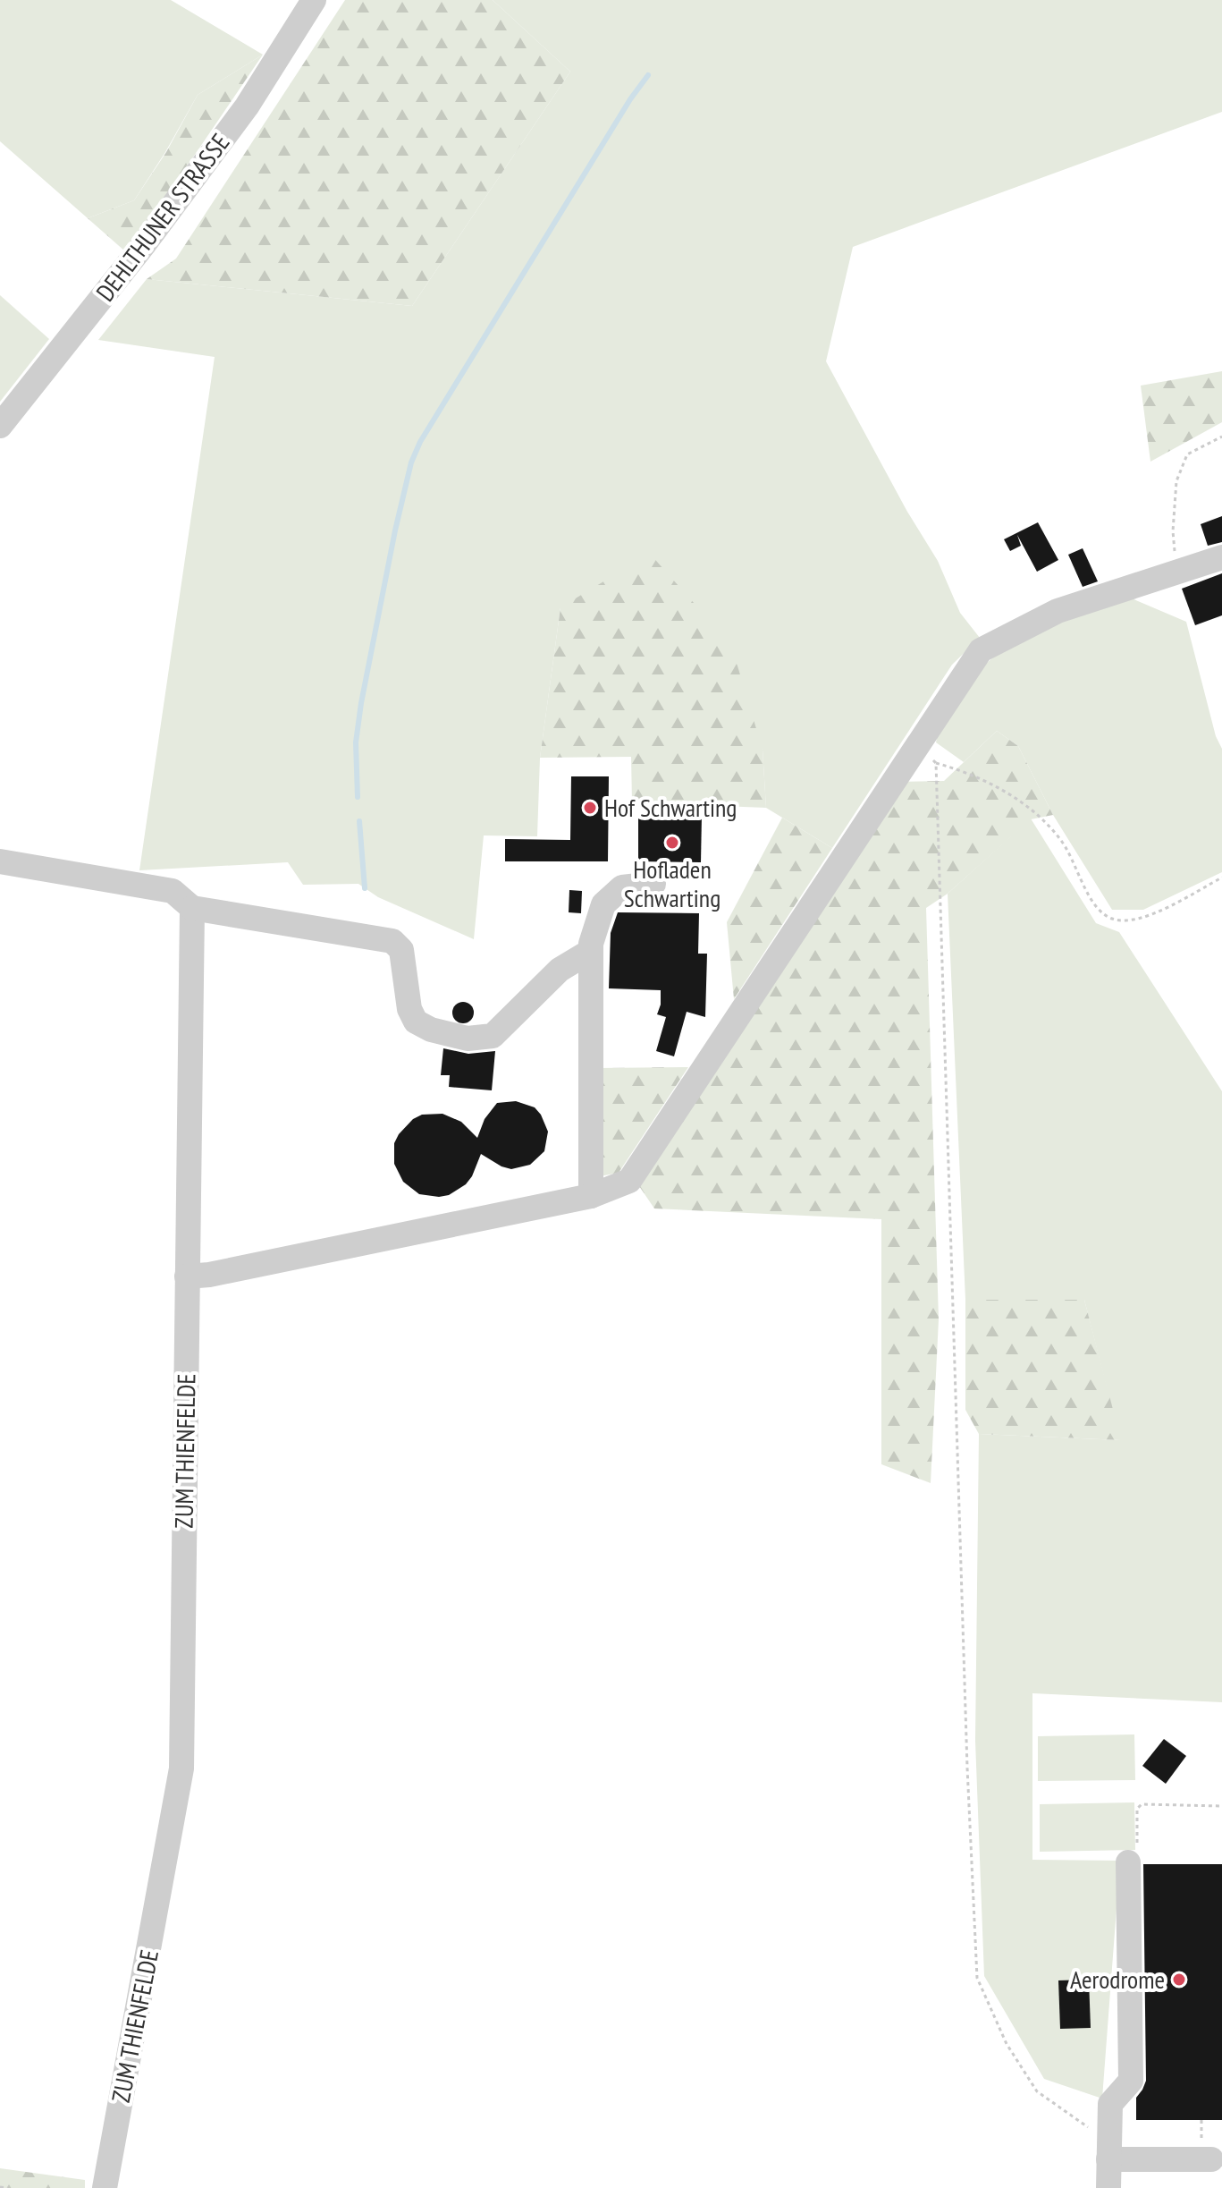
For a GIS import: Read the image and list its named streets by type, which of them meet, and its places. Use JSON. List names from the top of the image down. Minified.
{"streets":{"street":["DEHLTHUNER STRASSE","ZUM THIENFELDE"]},"places":["Hof Schwarting","Hofladen Schwarting","Aerodrome"]}
